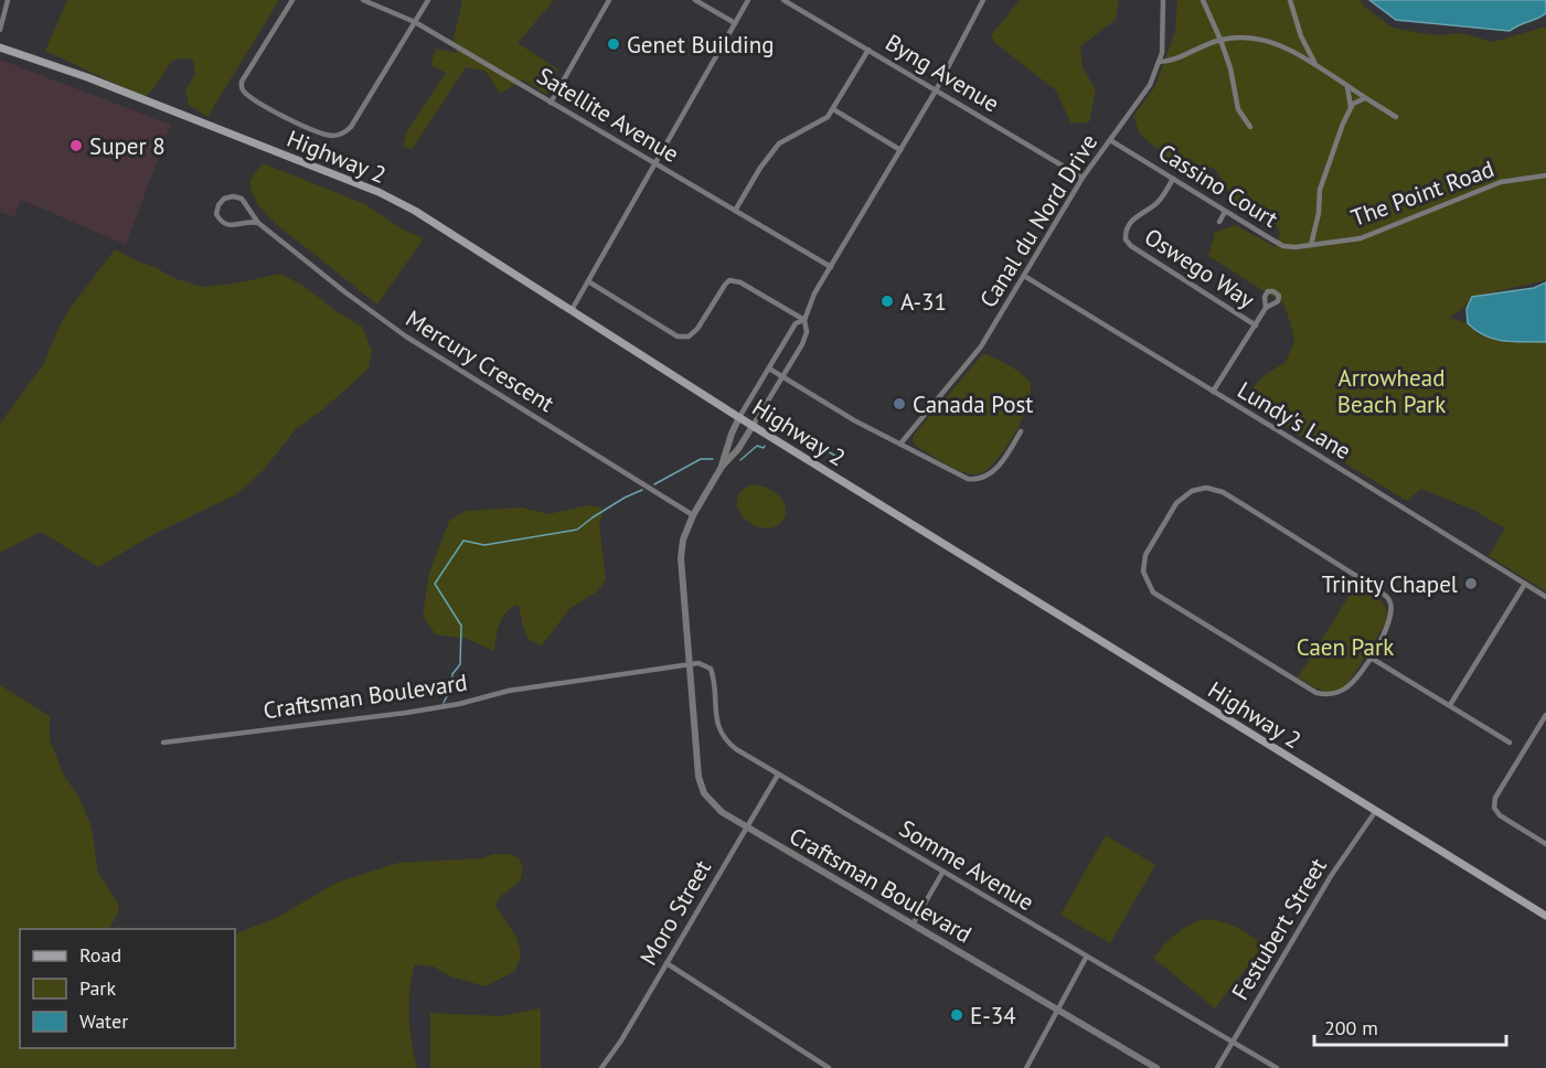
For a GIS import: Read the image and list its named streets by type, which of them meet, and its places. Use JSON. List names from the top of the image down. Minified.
{"streets":{"main road":["Highway 2"],"street":["Byng Avenue","Satellite Avenue","Cassino Court","The Point Road","Canal du Nord Drive","Oswego Way","Mercury Crescent","Lundy's Lane","Craftsman Boulevard","Somme Avenue","Moro Street","Festubert Street"]},"crossings":[["Byng Avenue","Canal du Nord Drive"],["Highway 2","Craftsman Boulevard"],["Highway 2","Festubert Street"],["Cassino Court","The Point Road"],["Cassino Court","Canal du Nord Drive"],["Cassino Court","Oswego Way"],["Canal du Nord Drive","Lundy's Lane"],["Mercury Crescent","Craftsman Boulevard"],["Craftsman Boulevard","Somme Avenue"],["Craftsman Boulevard","Moro Street"],["Somme Avenue","Moro Street"],["Somme Avenue","Festubert Street"]],"parks":["Arrowhead Beach Park","Caen Park"],"places":["Genet Building","Super 8","A-31","Canada Post","Trinity Chapel","E-34"],"legend":["Road","Park","Water"],"scale_bar":"200 m"}
